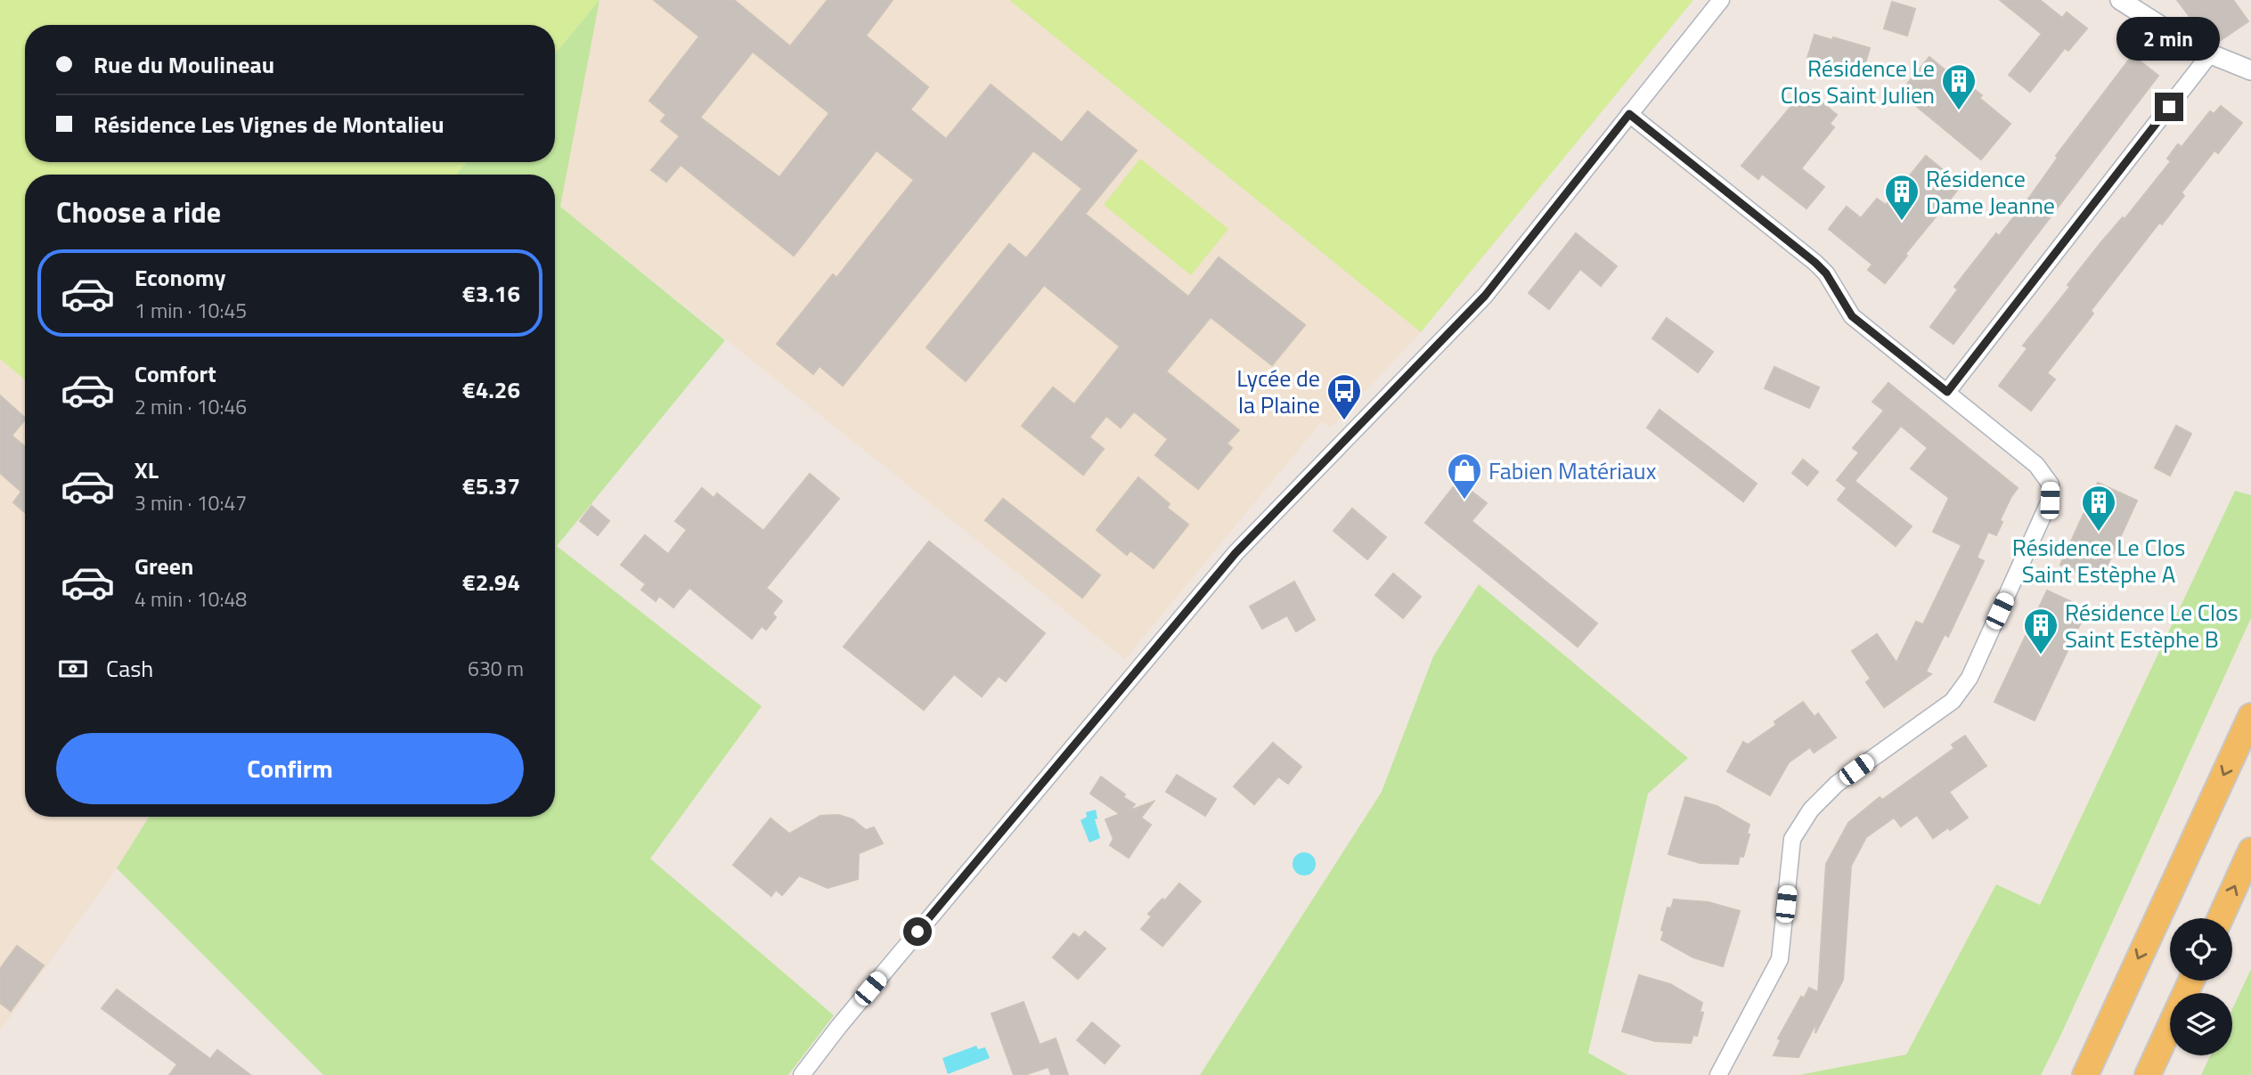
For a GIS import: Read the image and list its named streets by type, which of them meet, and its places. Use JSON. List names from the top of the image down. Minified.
{"places":{"building":["Résidence Le Clos Saint Julien","Résidence Dame Jeanne","Résidence Le Clos Saint Estèphe A","Résidence Le Clos Saint Estèphe B"],"bus stop":["Lycée de la Plaine"],"shop":["Fabien Matériaux"]},"page":{"bubble":"2 min","banner":["Rue du Moulineau","Résidence Les Vignes de Montalieu"],"heading":"Choose a ride","list":[{"name":"Economy","note":"1 min · 10:45","value":"€3.16"},{"name":"Comfort","note":"2 min · 10:46","value":"€4.26"},{"name":"XL","note":"3 min · 10:47","value":"€5.37"},{"name":"Green","note":"4 min · 10:48","value":"€2.94"}],"pay":["Cash","630 m"],"buttons":"Confirm"}}
